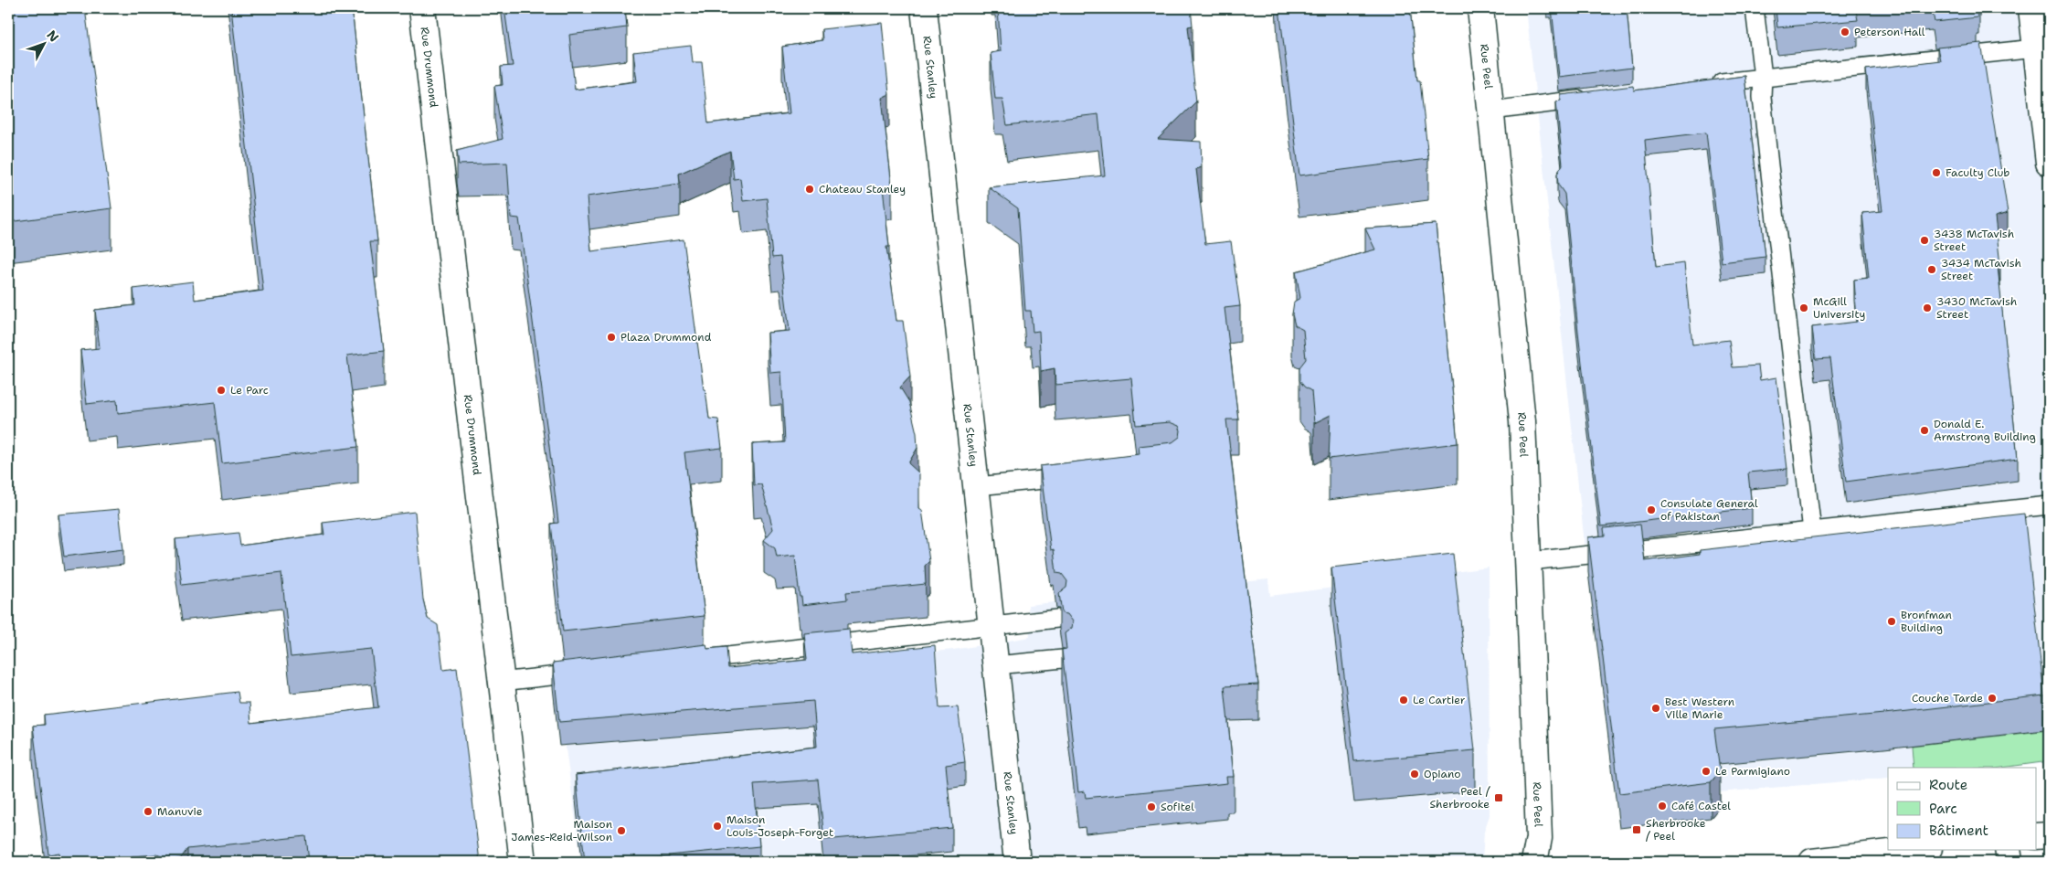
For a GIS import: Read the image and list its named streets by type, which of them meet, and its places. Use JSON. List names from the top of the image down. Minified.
{"streets":{"street":["Rue Peel","Rue Stanley","Rue Drummond"]},"places":{"other":["Peterson Hall","Faculty Club","Chateau Stanley","3438 McTavish Street","3434 McTavish Street","McGill University","3430 McTavish Street","Plaza Drummond","Le Parc","Donald E. Armstrong Building","Consulate General of Pakistan","Bronfman Building","Couche Tarde","Le Cartier","Best Western Ville Marie","Le Parmigiano","Opiano","Café Castel","Sofitel","Manuvie","Maison Louis-Joseph-Forget","Maison James-Reid-Wilson"],"transit":["Peel / Sherbrooke","Sherbrooke / Peel"]},"legend":["Route","Parc","Bâtiment"],"north":"top right"}
